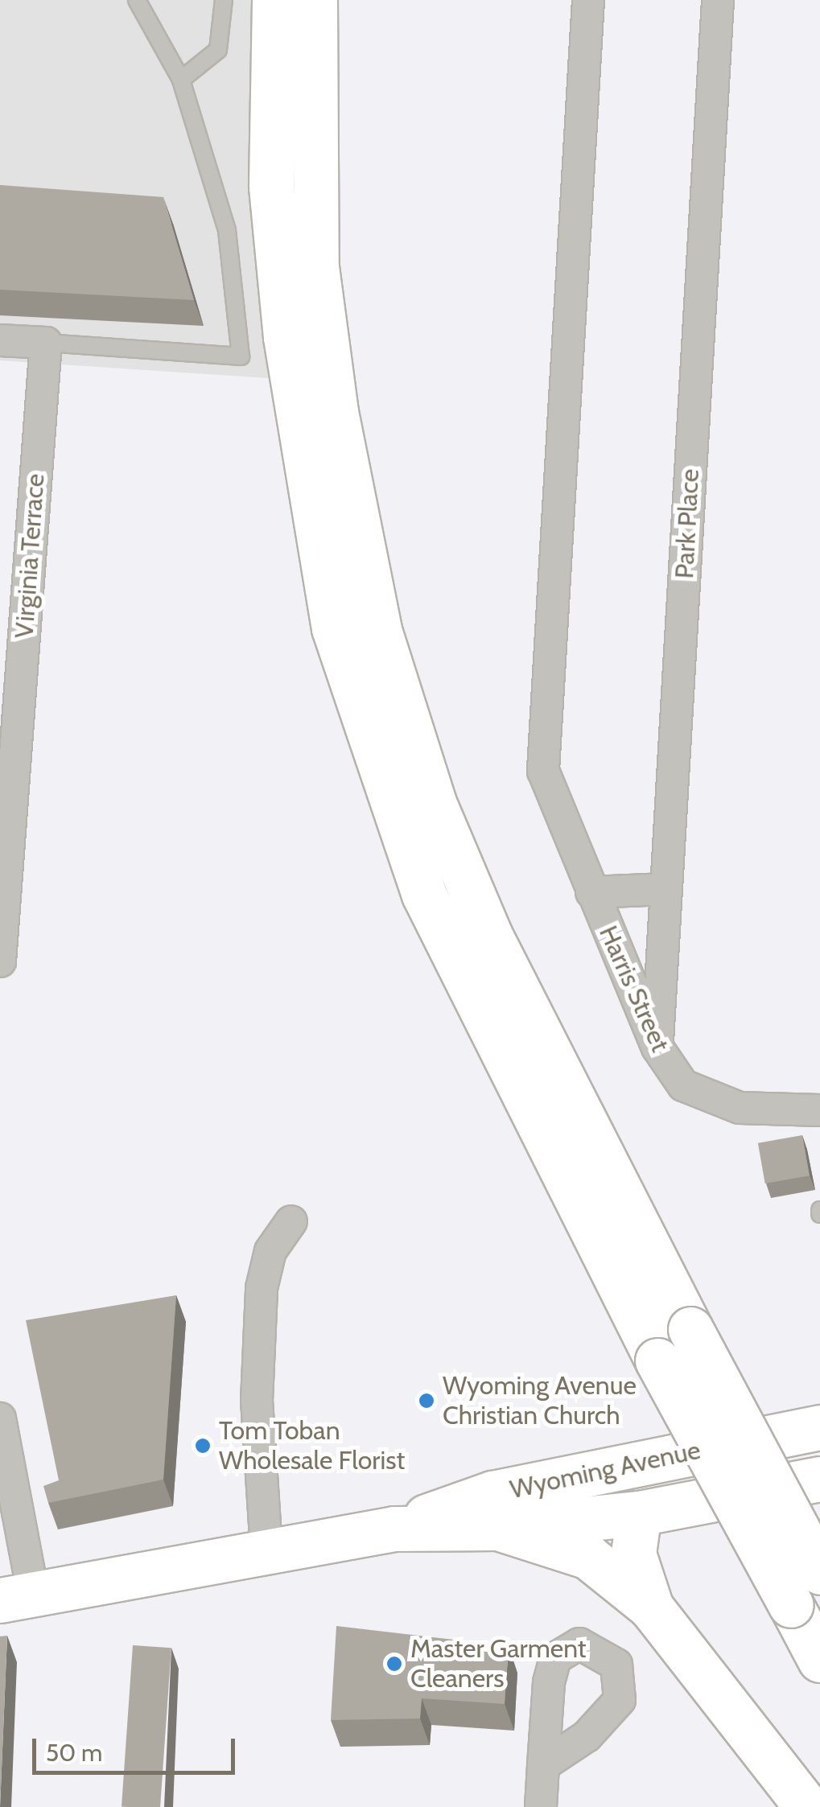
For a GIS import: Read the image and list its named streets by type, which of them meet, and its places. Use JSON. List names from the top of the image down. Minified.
{"streets":{"main road":["Wyoming Avenue"],"street":["Park Place","Virginia Terrace","Harris Street"]},"crossings":[["Park Place","Harris Street"]],"places":["Wyoming Avenue Christian Church","Tom Toban Wholesale Florist","Master Garment Cleaners"],"scale_bar":"50 m"}
